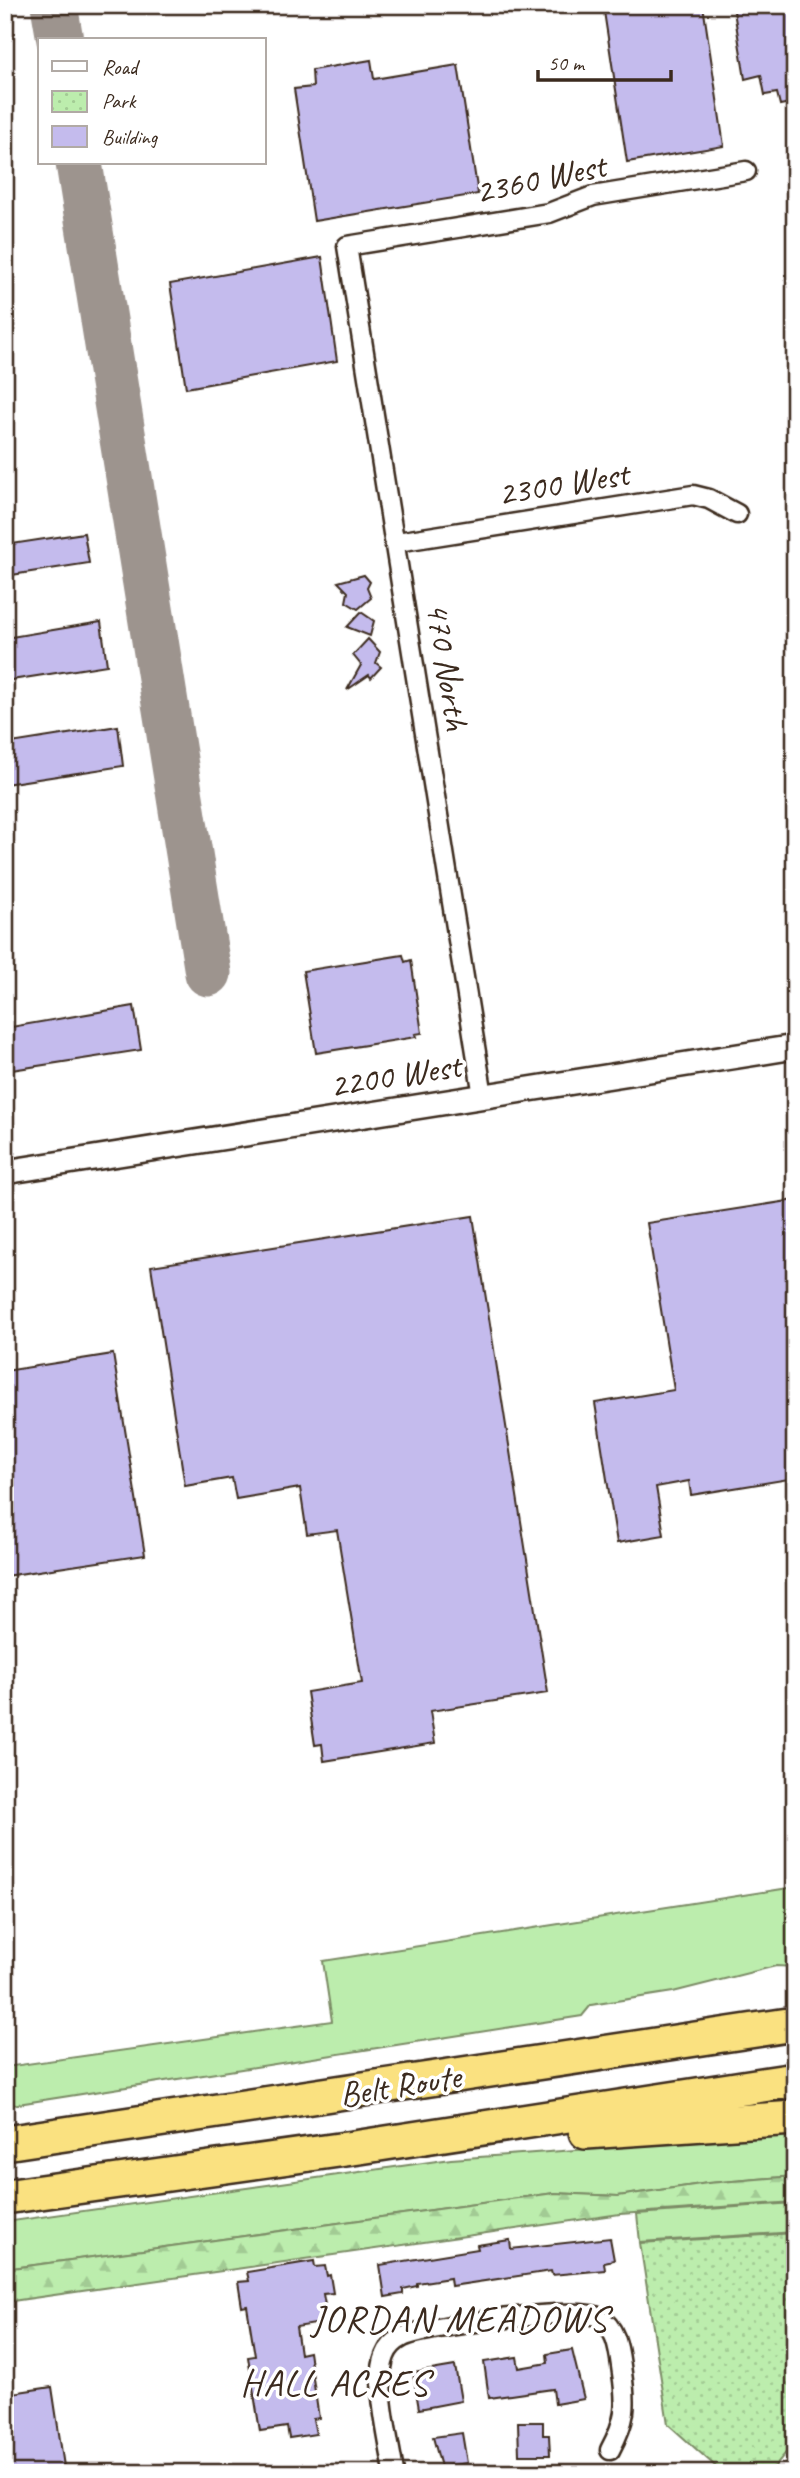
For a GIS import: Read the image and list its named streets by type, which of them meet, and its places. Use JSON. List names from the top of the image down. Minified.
{"streets":{"highway":["Belt Route"],"street":["2360 West","2300 West","470 North","2200 West"]},"crossings":[["2360 West","470 North"],["2300 West","470 North"],["470 North","2200 West"]],"districts":["JORDAN MEADOWS","HALL ACRES"],"legend":["Road","Park","Building"],"scale_bar":"50 m"}
